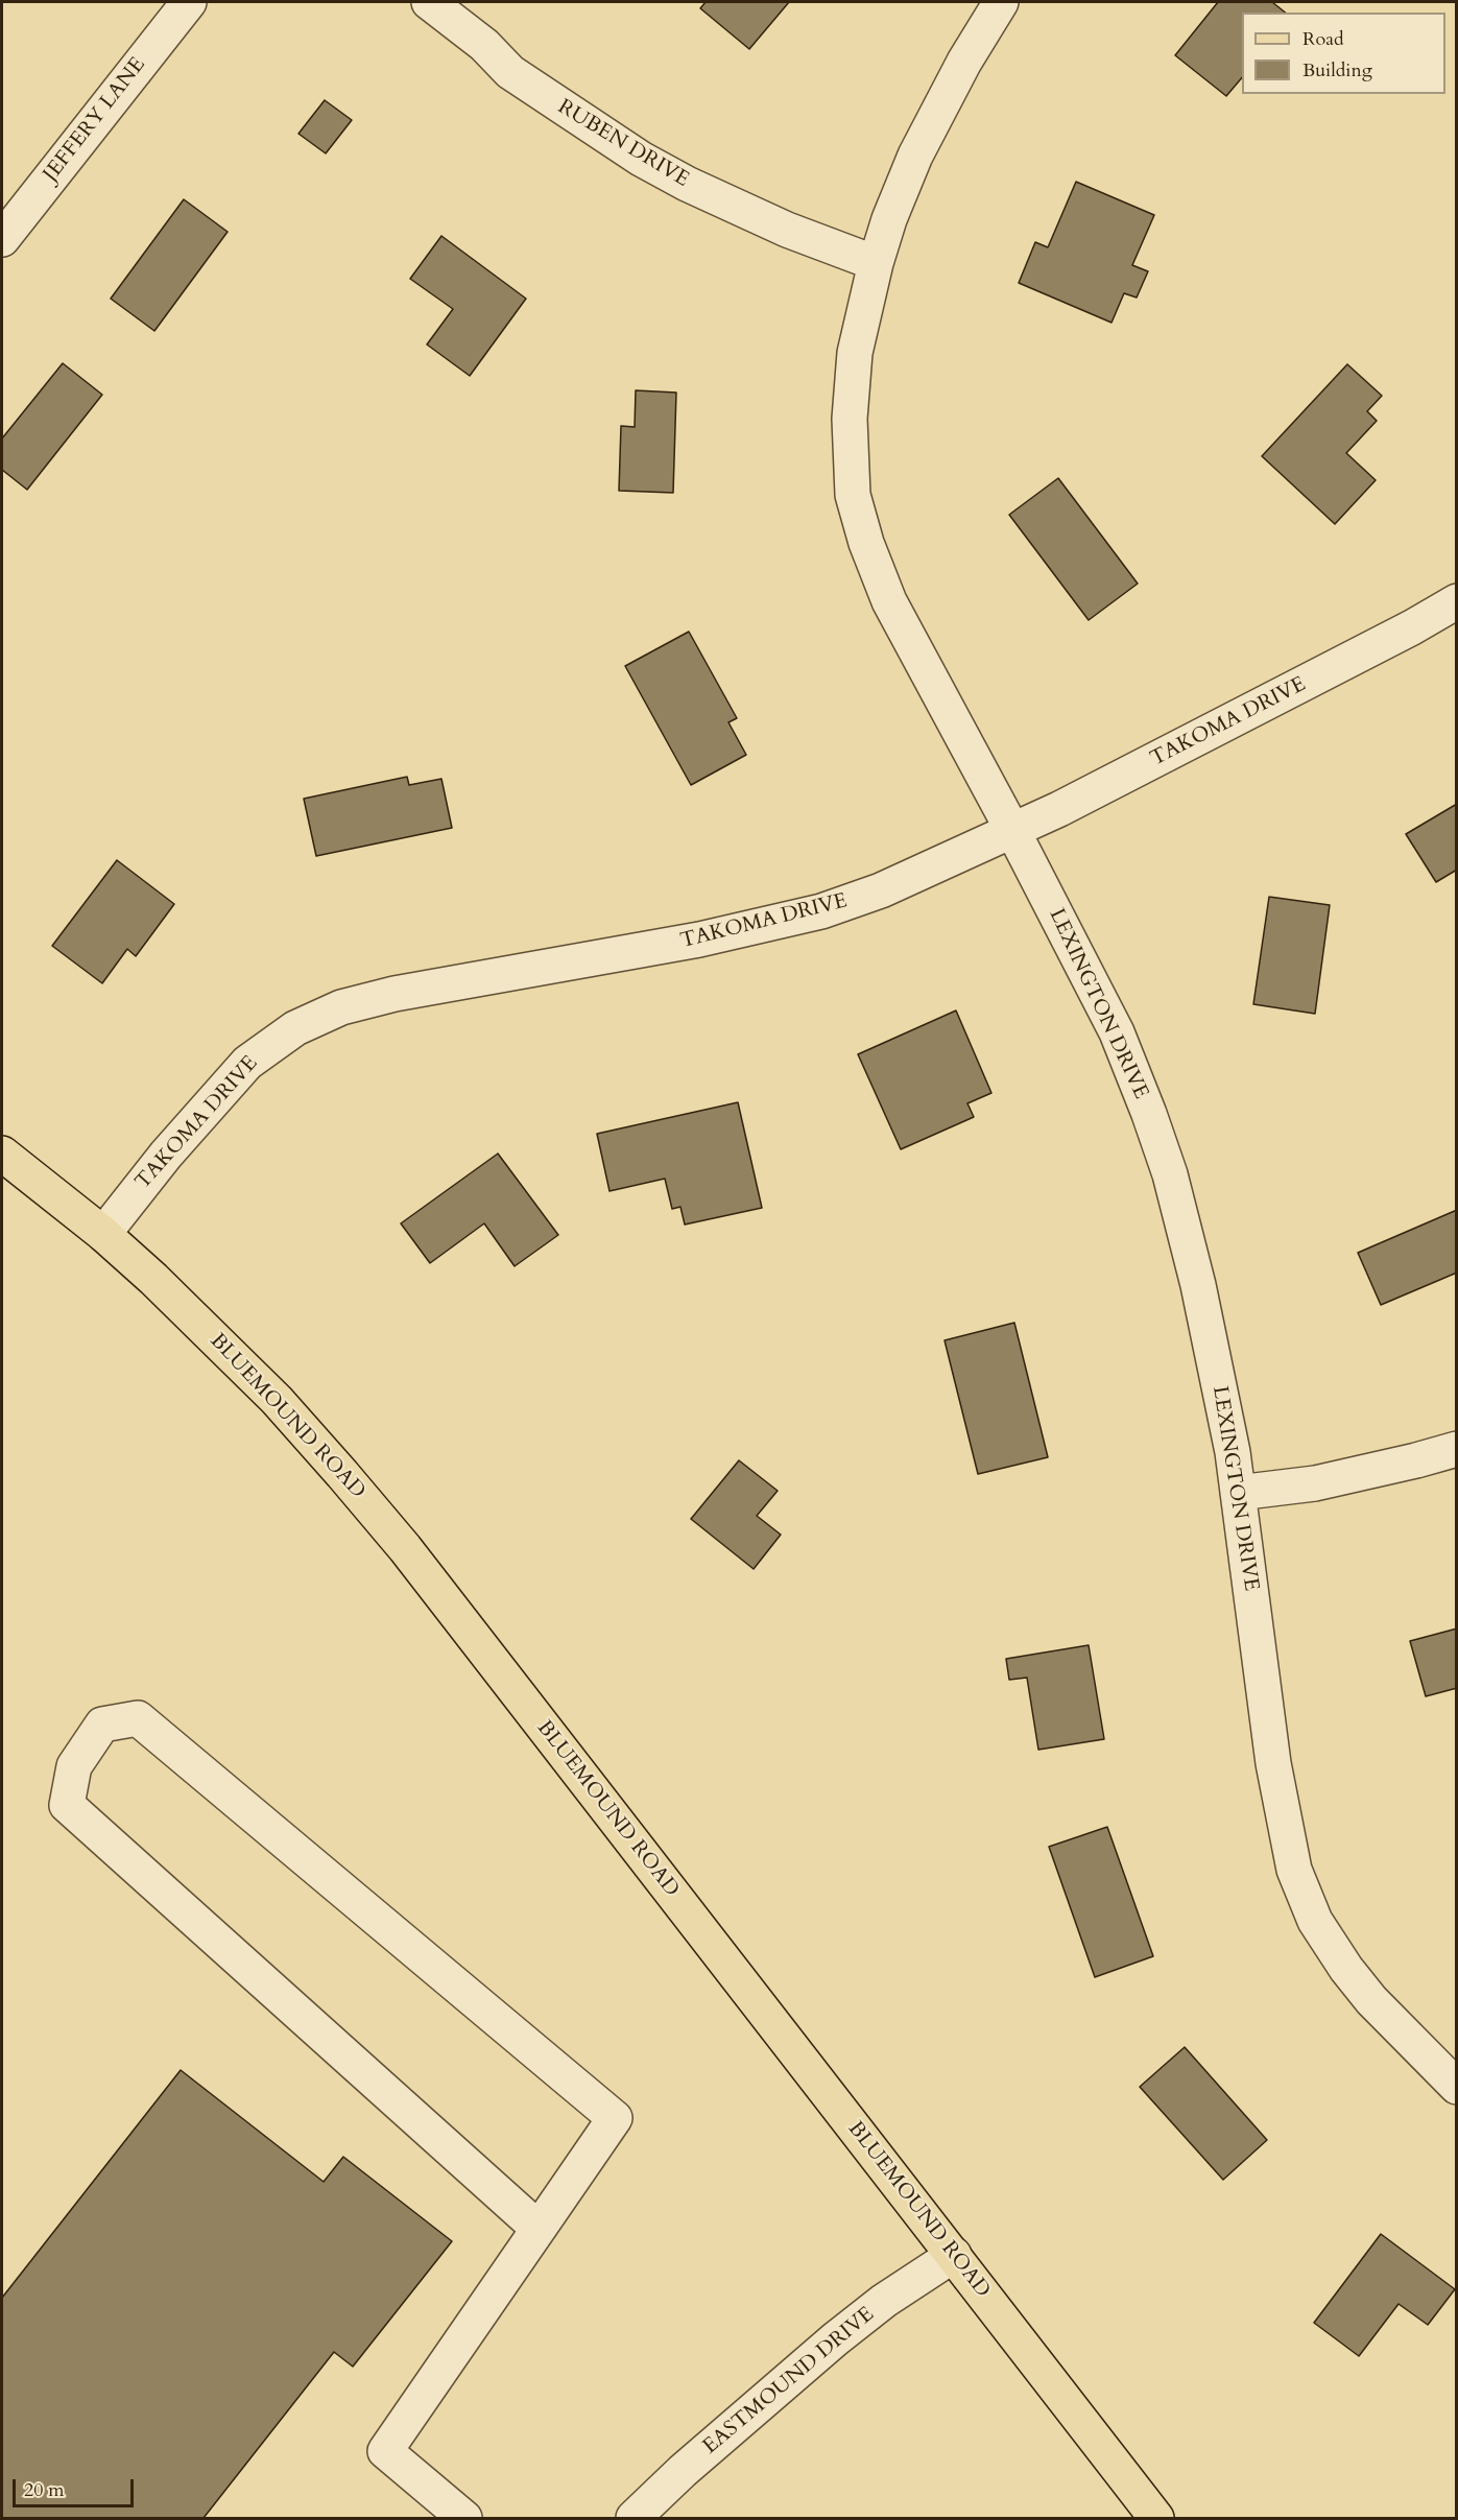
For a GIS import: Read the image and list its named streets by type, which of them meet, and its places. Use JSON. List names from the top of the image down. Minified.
{"streets":{"main road":["BLUEMOUND ROAD"],"street":["JEFFERY LANE","RUBEN DRIVE","TAKOMA DRIVE","LEXINGTON DRIVE","EASTMOUND DRIVE"]},"crossings":[["RUBEN DRIVE","LEXINGTON DRIVE"],["TAKOMA DRIVE","LEXINGTON DRIVE"],["TAKOMA DRIVE","BLUEMOUND ROAD"],["BLUEMOUND ROAD","EASTMOUND DRIVE"]],"legend":["Road","Building"],"scale_bar":"20 m"}
